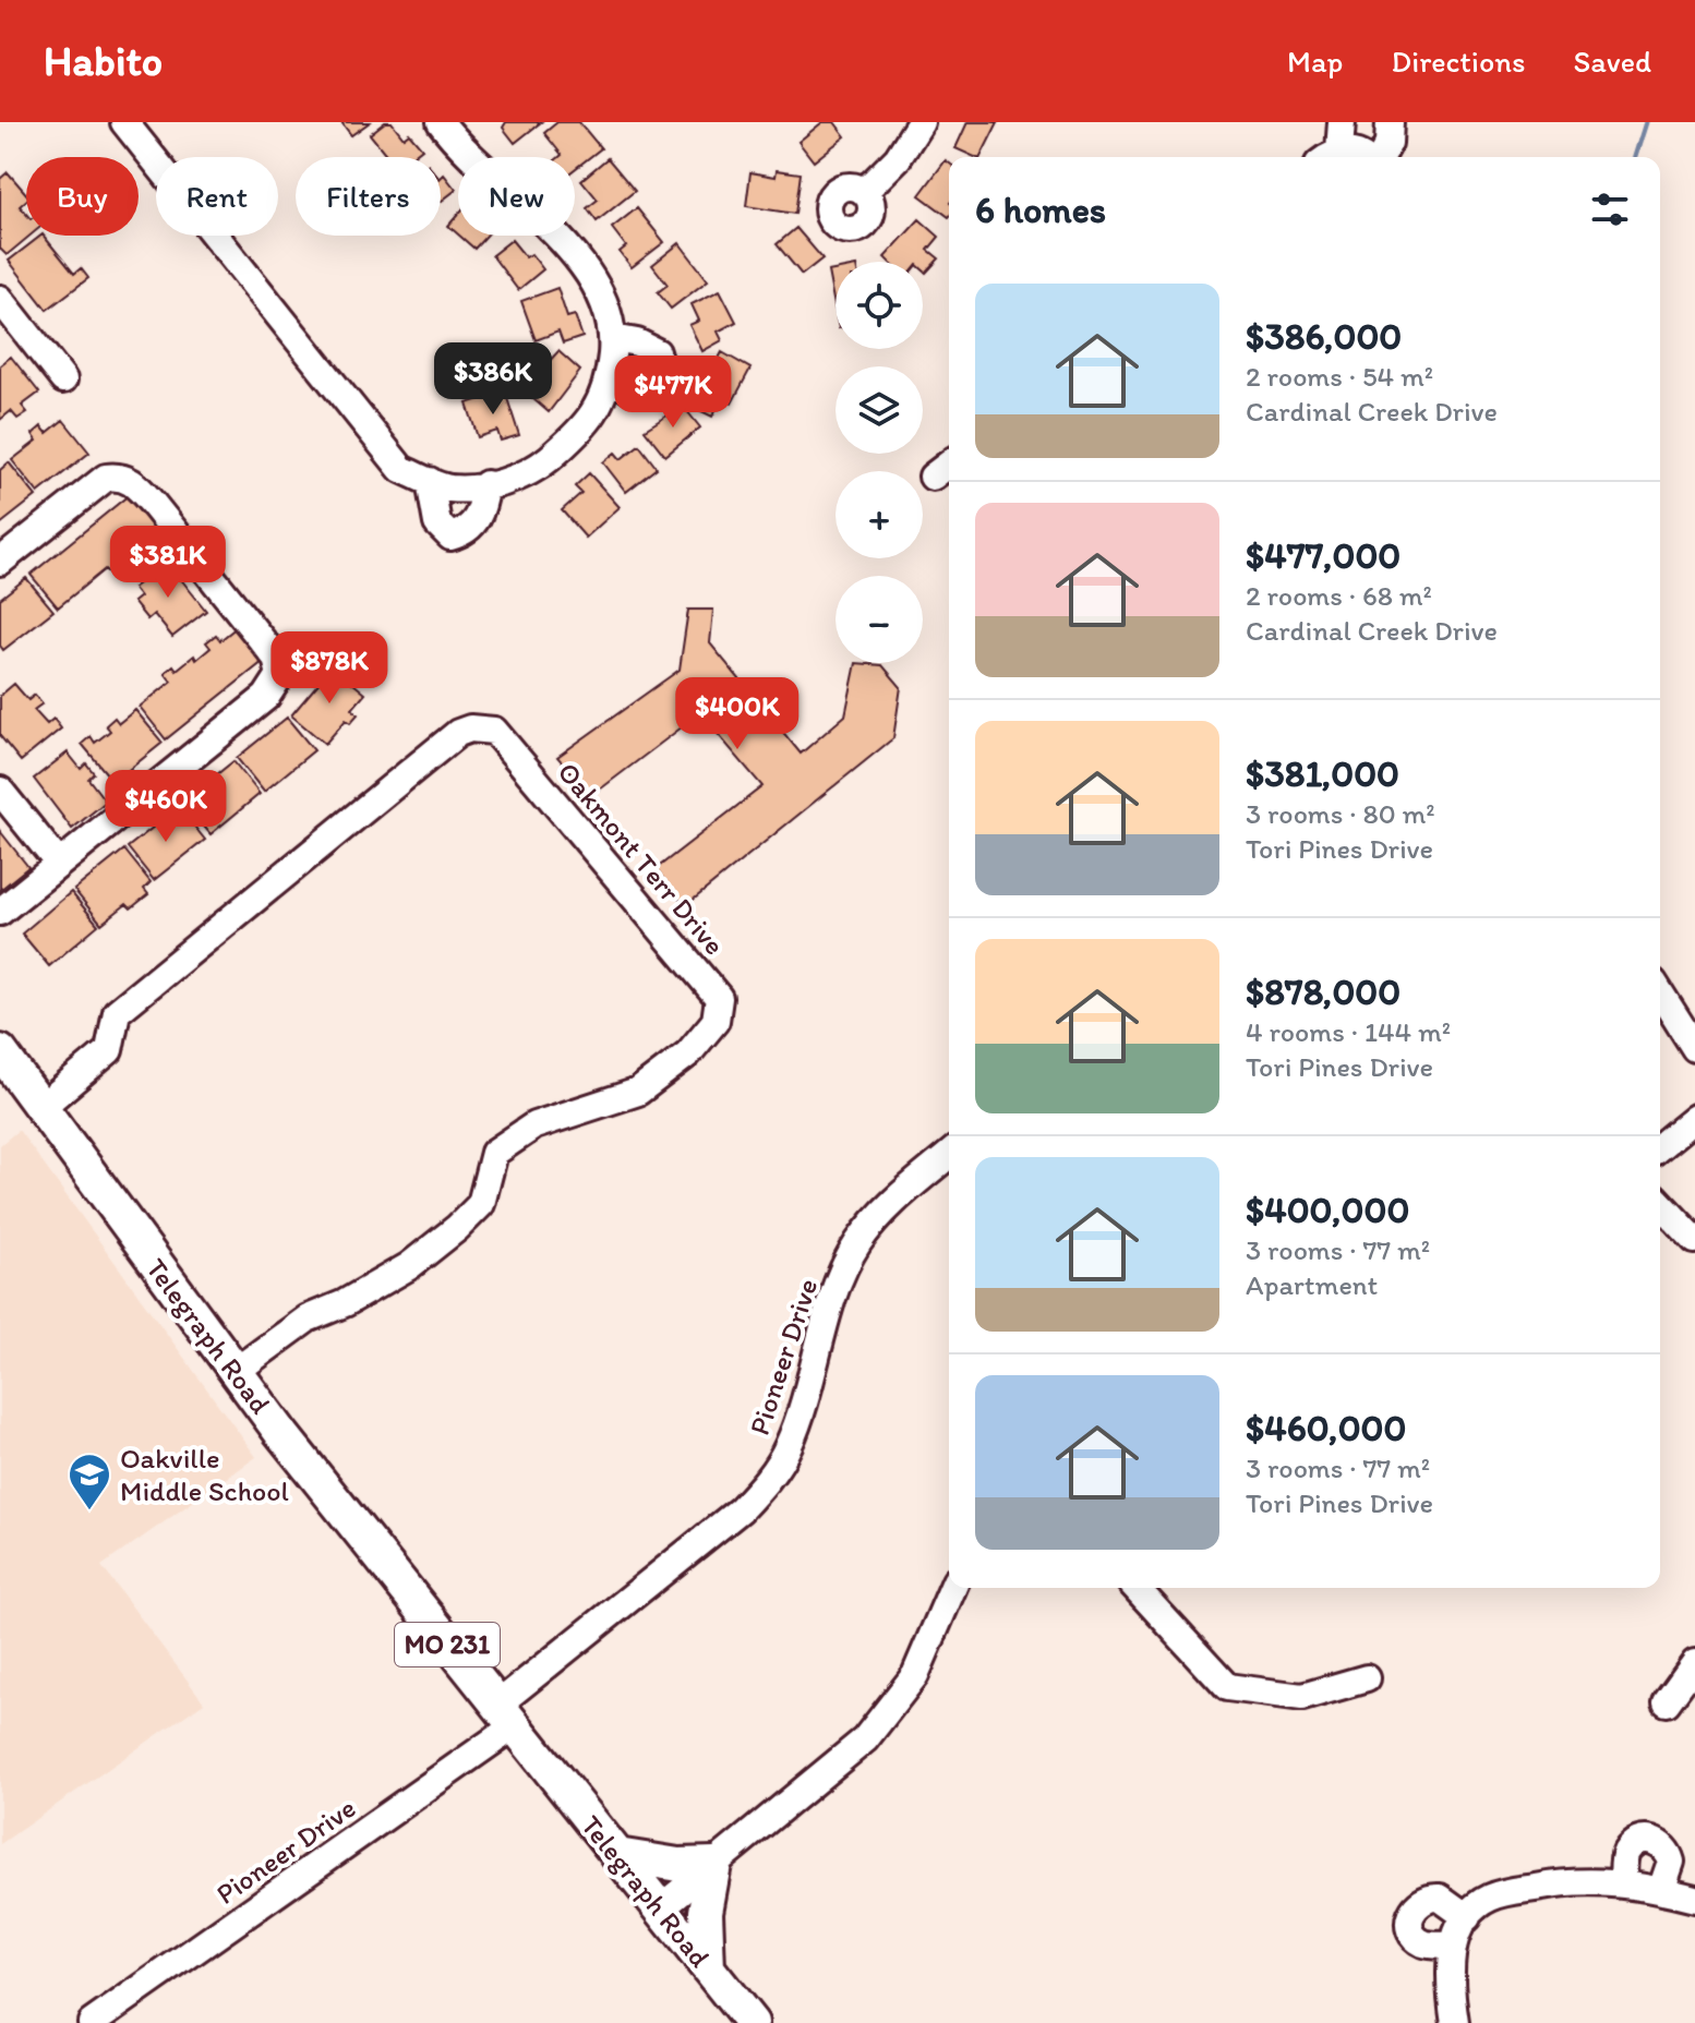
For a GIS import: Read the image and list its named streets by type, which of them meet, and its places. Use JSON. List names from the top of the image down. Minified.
{"streets":{"main road":["Telegraph Road","MO 231"],"street":["Oakmont Terr Drive","Pioneer Drive"]},"crossings":[["Oakmont Terr Drive","Telegraph Road"],["Telegraph Road","Pioneer Drive"]],"places":{"school or university":["Oakville Middle School"]},"page":{"header":"Habito","nav":["Map","Directions","Saved"],"chip":["Buy","Rent","Filters","New"],"heading":"6 homes","map_buttons":["+","−"],"list":[{"name":"$386,000","note":"2 rooms · 54 m² · Cardinal Creek Drive"},{"name":"$477,000","note":"2 rooms · 68 m² · Cardinal Creek Drive"},{"name":"$381,000","note":"3 rooms · 80 m² · Tori Pines Drive"},{"name":"$878,000","note":"4 rooms · 144 m² · Tori Pines Drive"},{"name":"$400,000","note":"3 rooms · 77 m² · Apartment"},{"name":"$460,000","note":"3 rooms · 77 m² · Tori Pines Drive"}],"price":["$386K","$477K","$381K","$878K","$400K","$460K"]}}
